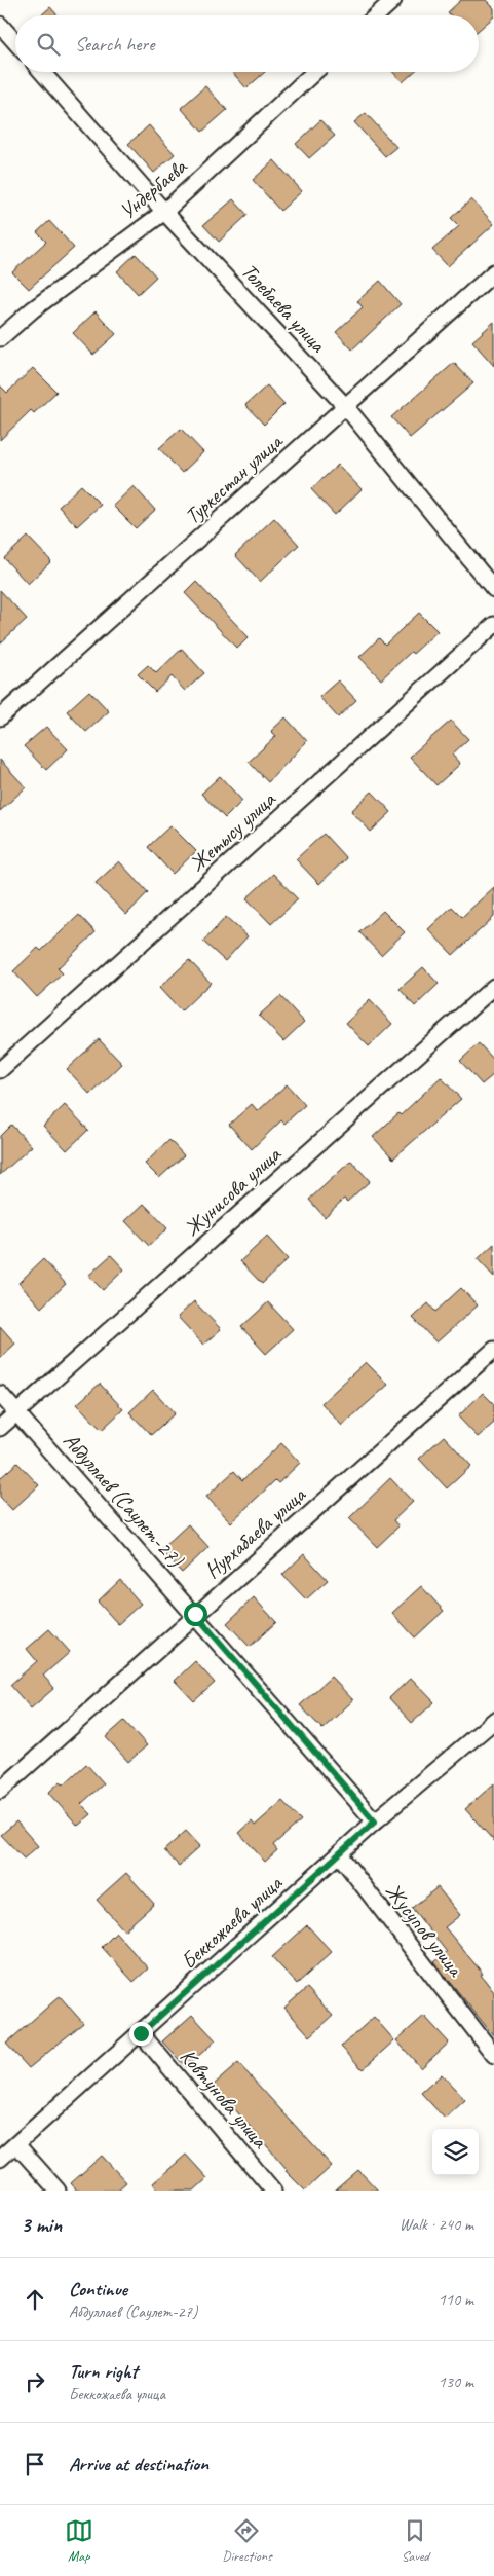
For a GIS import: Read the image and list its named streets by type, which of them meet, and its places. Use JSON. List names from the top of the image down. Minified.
{"streets":{"street":["Ундербаева","Толебаева улица","Туркестан улица","Жетысу улица","Жунисова улица","Абдуллаев (Саулет-27)","Нурхабаева улица","Беккожаева улица","Жусупов улица","Ковтунова улица"]},"crossings":[["Ундербаева","Толебаева улица"],["Толебаева улица","Туркестан улица"],["Жунисова улица","Абдуллаев (Саулет-27)"],["Абдуллаев (Саулет-27)","Нурхабаева улица"],["Абдуллаев (Саулет-27)","Беккожаева улица"],["Беккожаева улица","Жусупов улица"],["Беккожаева улица","Ковтунова улица"]],"page":{"search":"Search here","heading":["3 min","Walk · 240 m"],"list":[["Continue","Абдуллаев (Саулет-27)","110 m"],["Turn right","Беккожаева улица","130 m"],"Arrive at destination"],"nav":["Map","Directions","Saved"]}}
